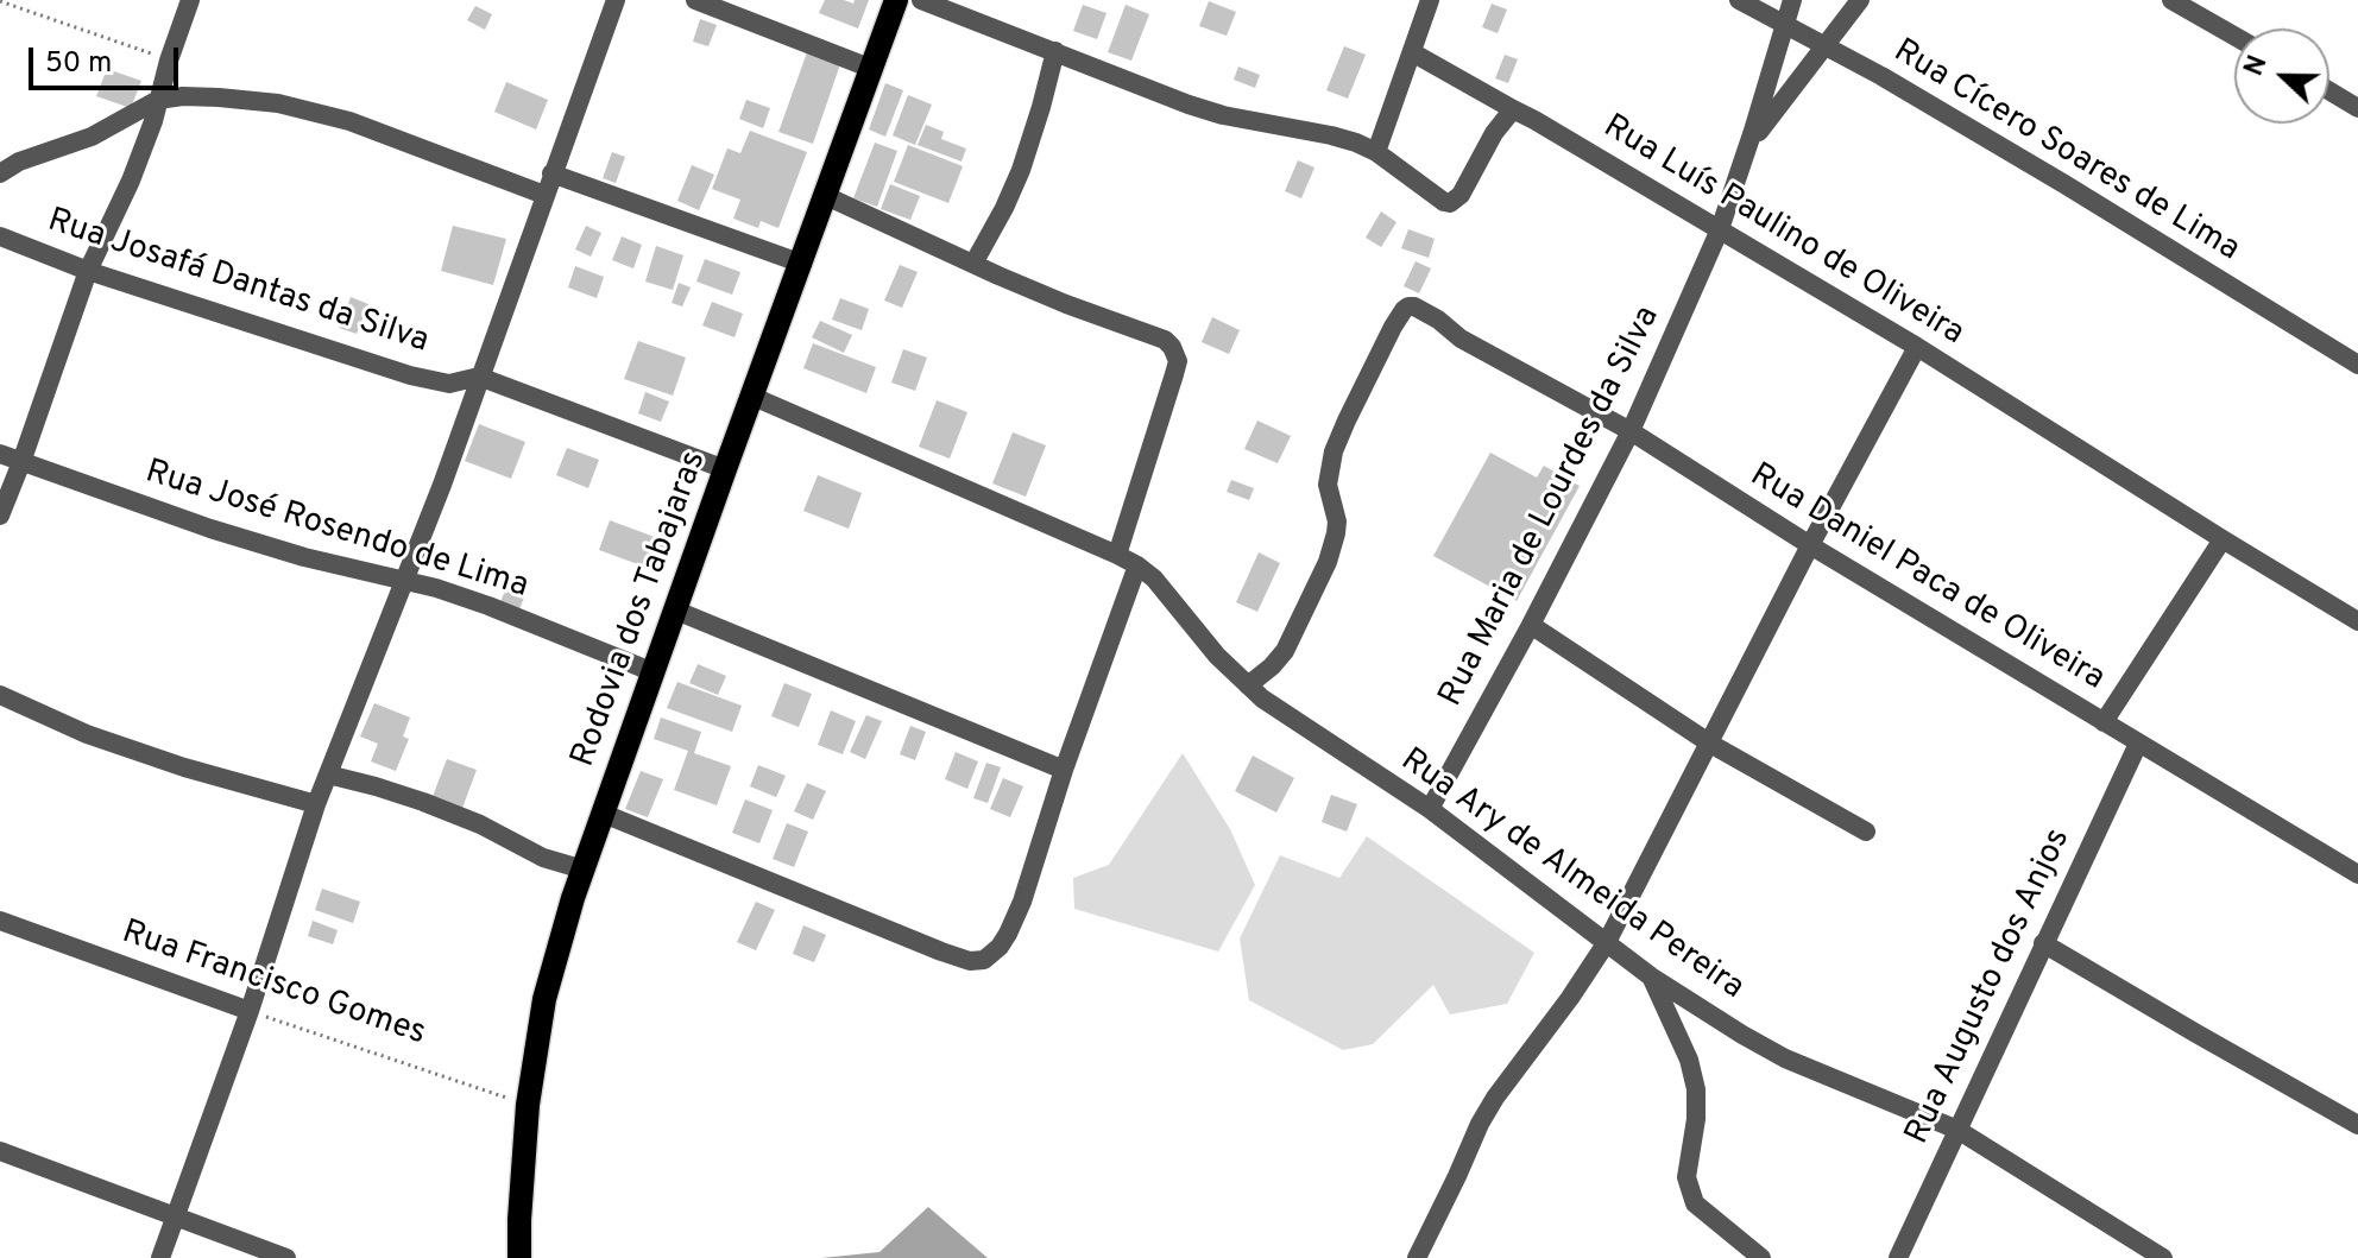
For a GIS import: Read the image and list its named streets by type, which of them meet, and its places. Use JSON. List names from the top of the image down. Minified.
{"streets":{"main road":["Rodovia dos Tabajaras"],"street":["Rua Cícero Soares de Lima","Rua Luís Paulino de Oliveira","Rua Josafá Dantas da Silva","Rua Maria de Lourdes da Silva","Rua José Rosendo de Lima","Rua Daniel Paca de Oliveira","Rua Ary de Almeida Pereira","Rua Francisco Gomes","Rua Augusto dos Anjos"]},"crossings":[["Rua Cícero Soares de Lima","Rua Maria de Lourdes da Silva"],["Rua Luís Paulino de Oliveira","Rua Maria de Lourdes da Silva"],["Rua Josafá Dantas da Silva","Rodovia dos Tabajaras"],["Rua Maria de Lourdes da Silva","Rua Daniel Paca de Oliveira"],["Rua Maria de Lourdes da Silva","Rua Ary de Almeida Pereira"],["Rua José Rosendo de Lima","Rodovia dos Tabajaras"],["Rua Daniel Paca de Oliveira","Rua Ary de Almeida Pereira"],["Rua Daniel Paca de Oliveira","Rua Augusto dos Anjos"],["Rodovia dos Tabajaras","Rua Ary de Almeida Pereira"],["Rodovia dos Tabajaras","Rua Francisco Gomes"],["Rua Ary de Almeida Pereira","Rua Augusto dos Anjos"]],"scale_bar":"50 m","north":"left"}
